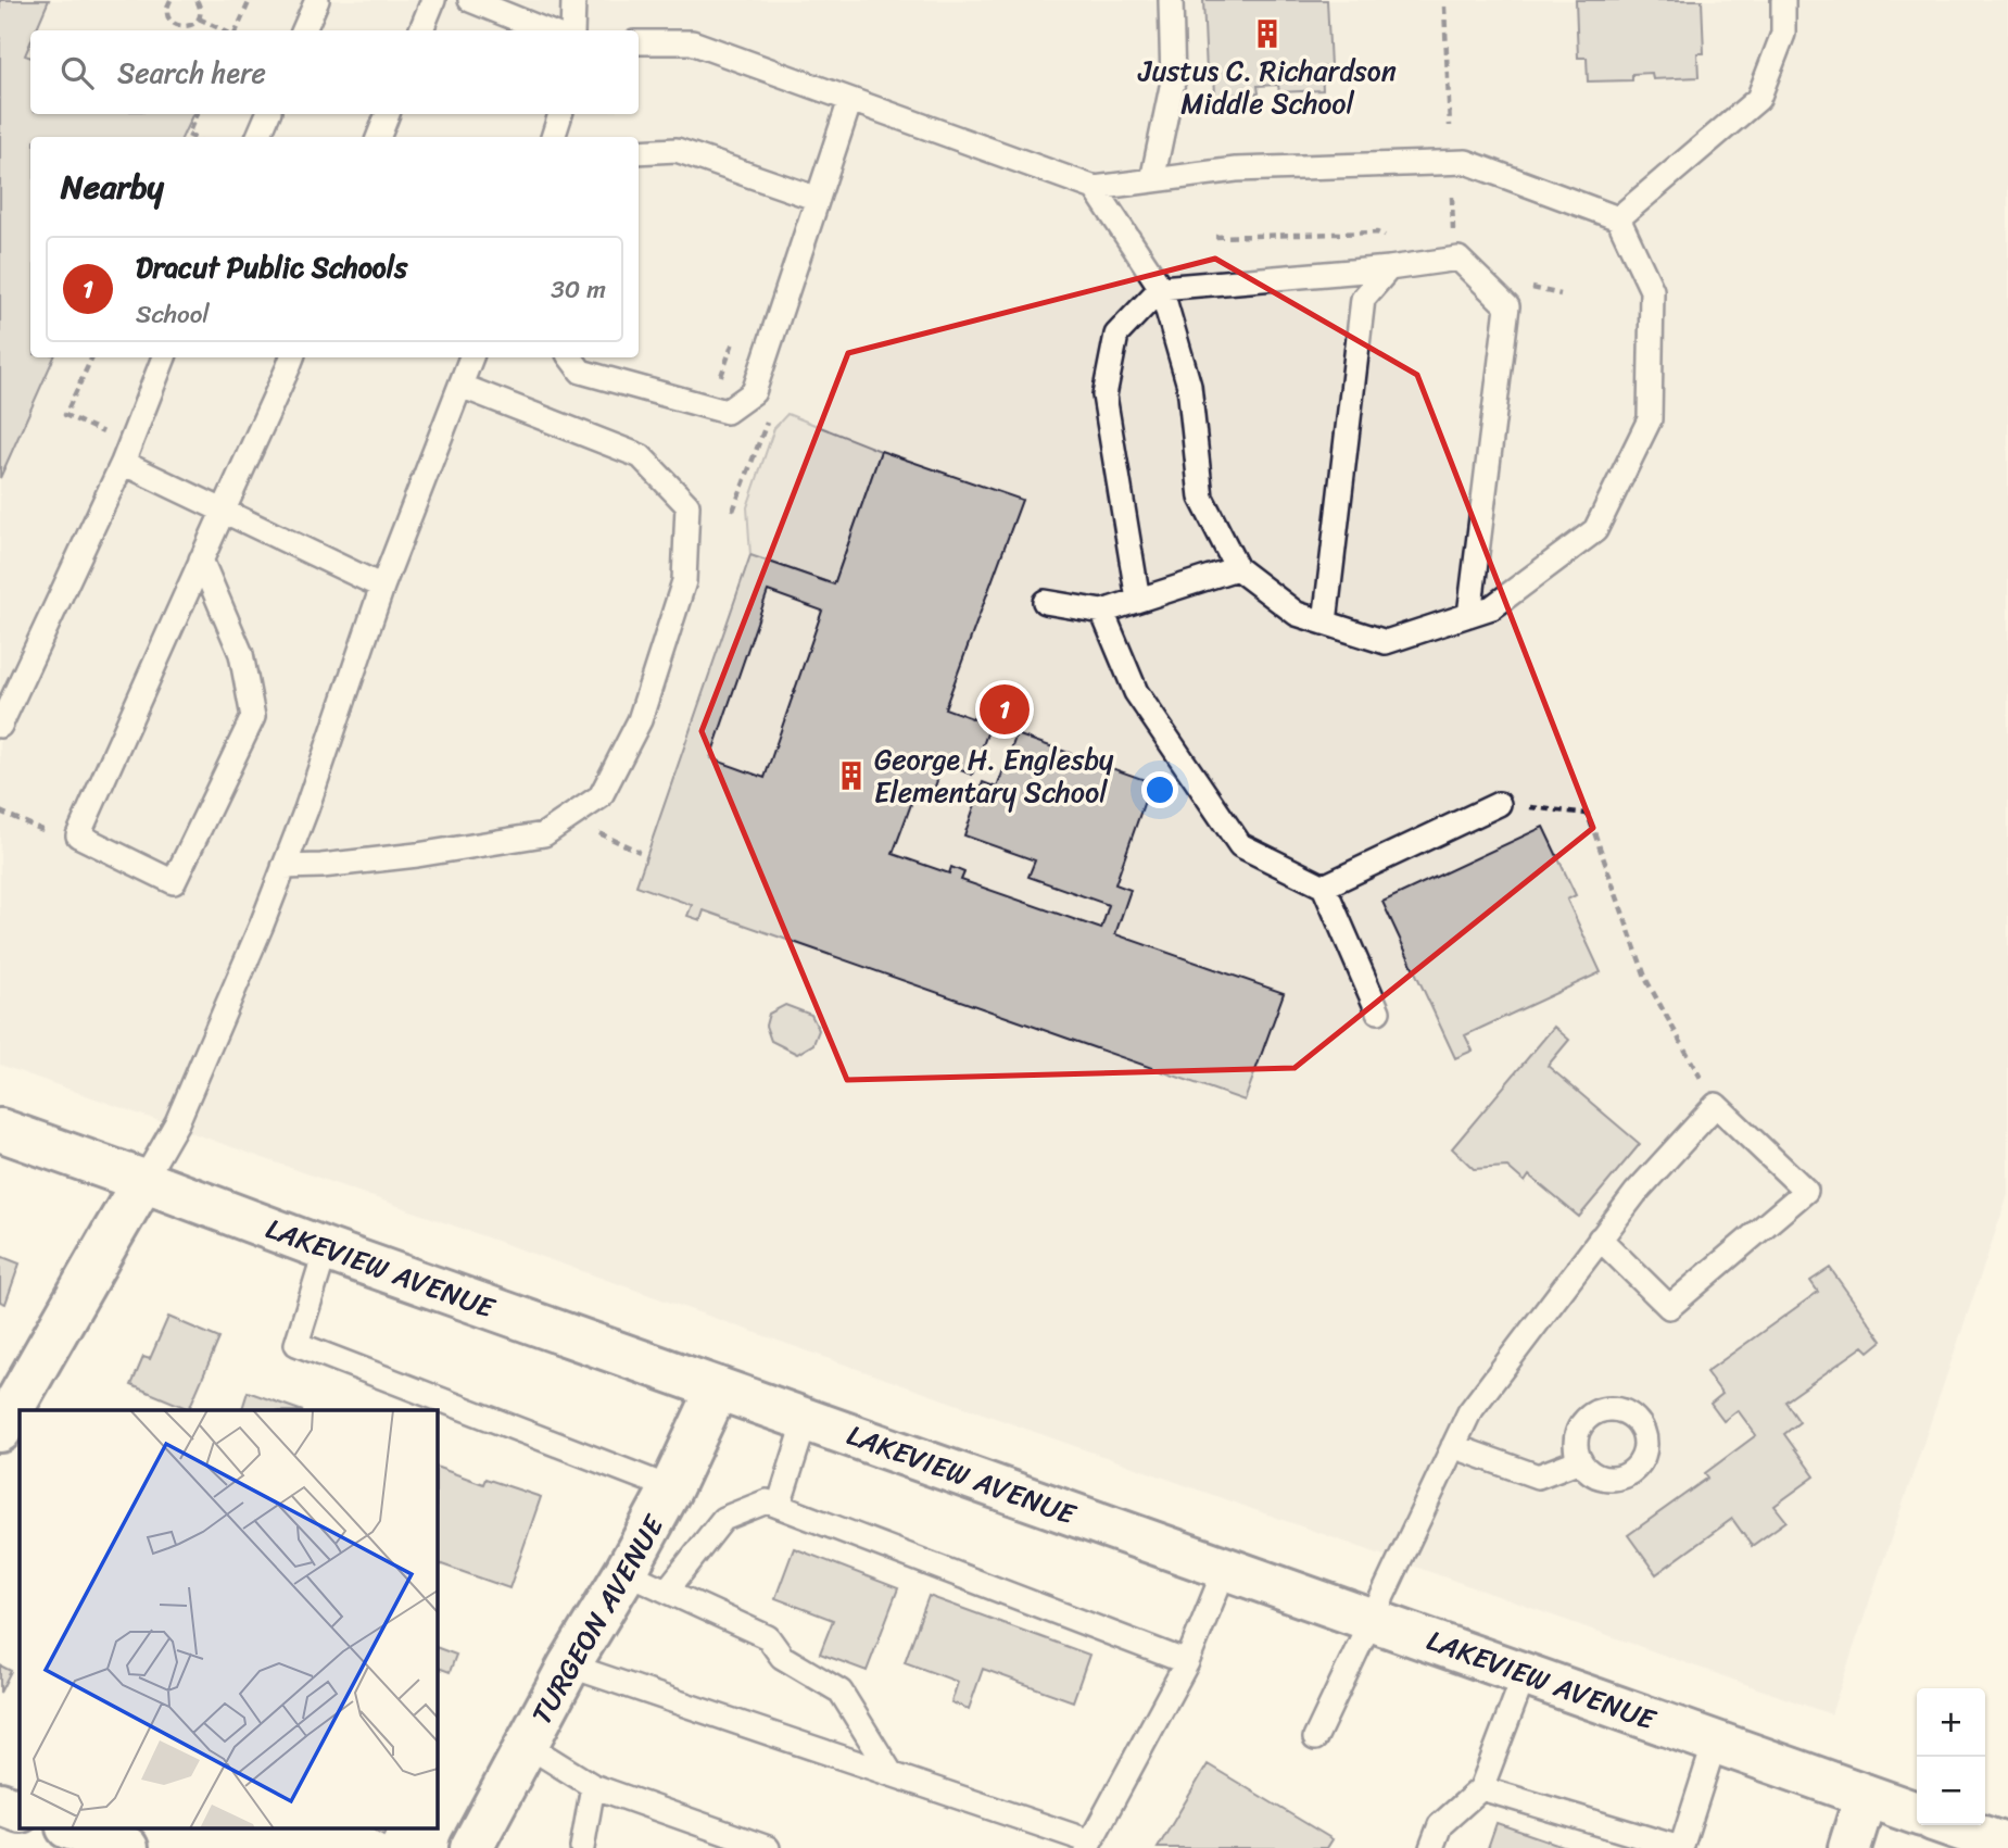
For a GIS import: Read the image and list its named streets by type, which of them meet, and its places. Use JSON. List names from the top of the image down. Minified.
{"streets":{"main road":["LAKEVIEW AVENUE","TURGEON AVENUE"]},"crossings":[["LAKEVIEW AVENUE","TURGEON AVENUE"]],"places":{"building":["Justus C. Richardson Middle School","George H. Englesby Elementary School"]},"page":{"search":"Search here","heading":"Nearby","list":[{"mark":"1","name":"Dracut Public Schools","note":"School","value":"30 m"}],"pins":"1","map_buttons":["+","−"]}}
